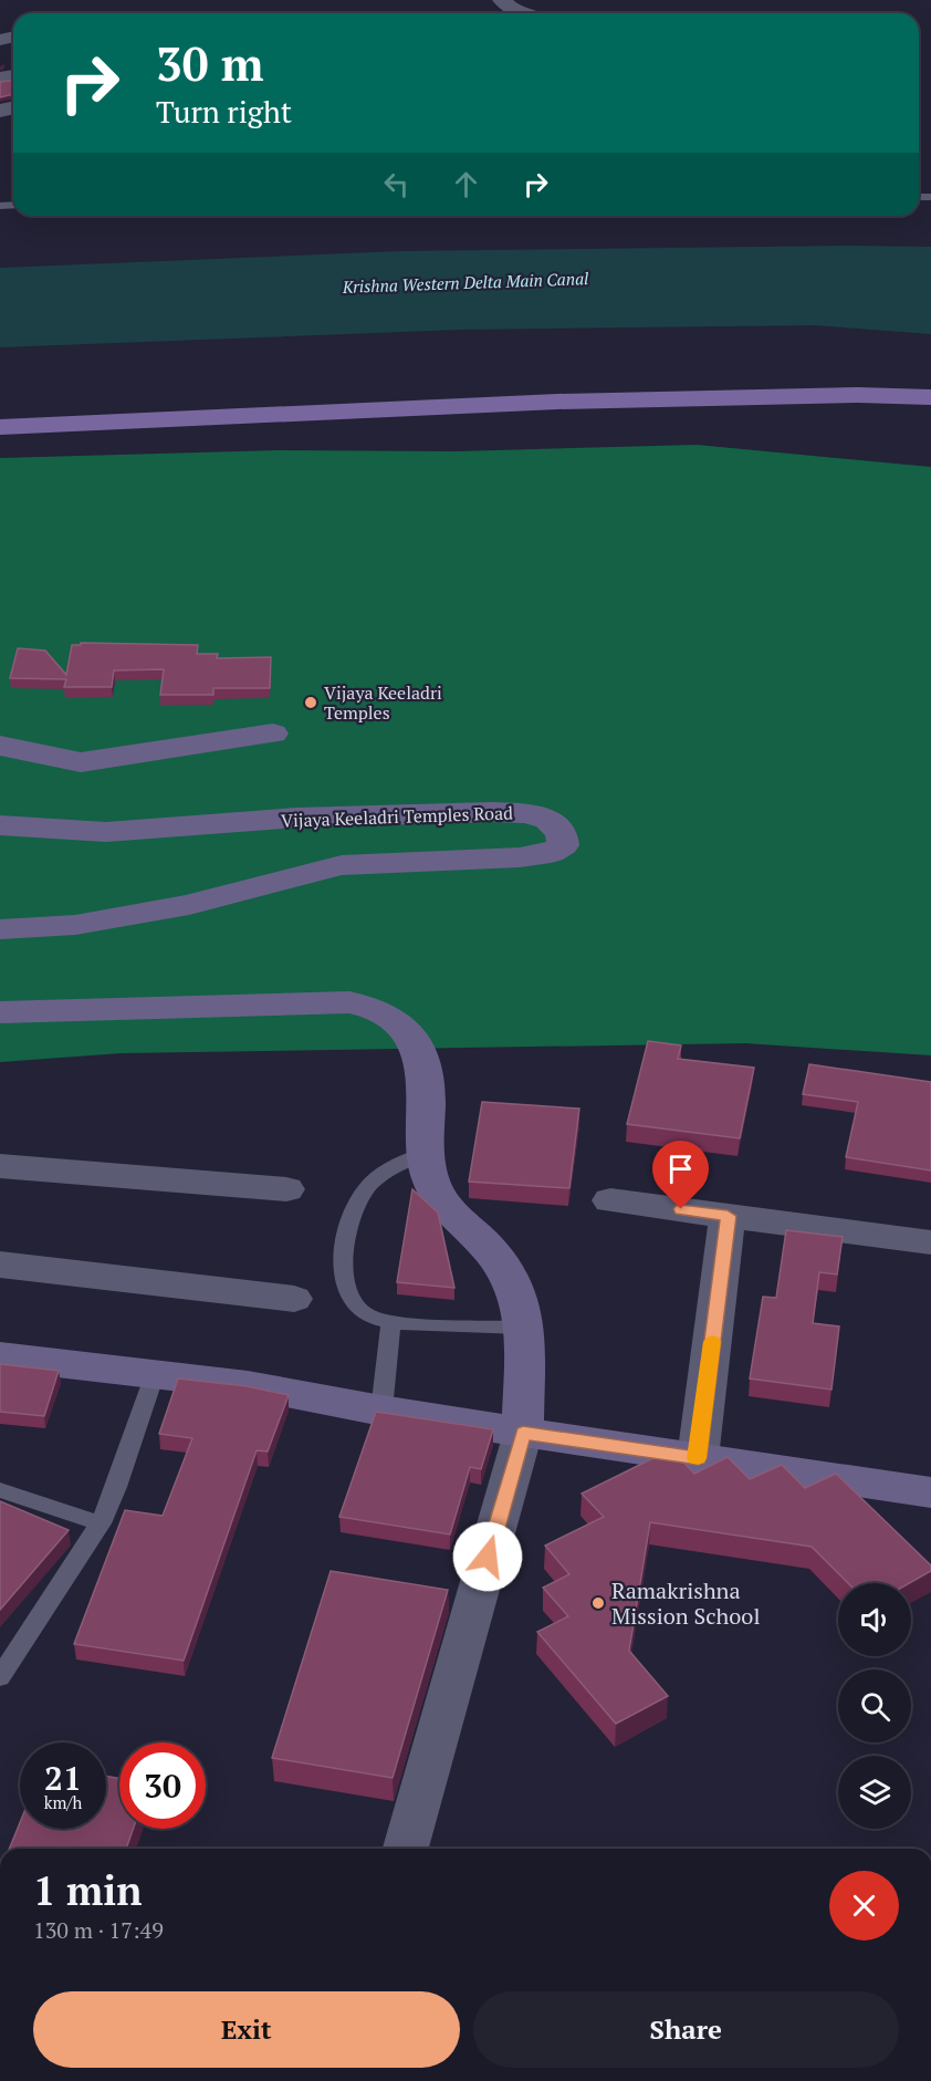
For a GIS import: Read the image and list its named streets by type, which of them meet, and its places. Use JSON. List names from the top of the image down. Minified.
{"streets":{"street":["Vijaya Keeladri Temples Road"]},"water":["Krishna Western Delta Main Canal"],"places":["Vijaya Keeladri Temples","Ramakrishna Mission School"],"page":{"turn":["30 m","Turn right"],"speed":"21 km/h","limit":"30","heading":["1 min","130 m · 17:49"],"buttons":["Exit","Share"]}}
